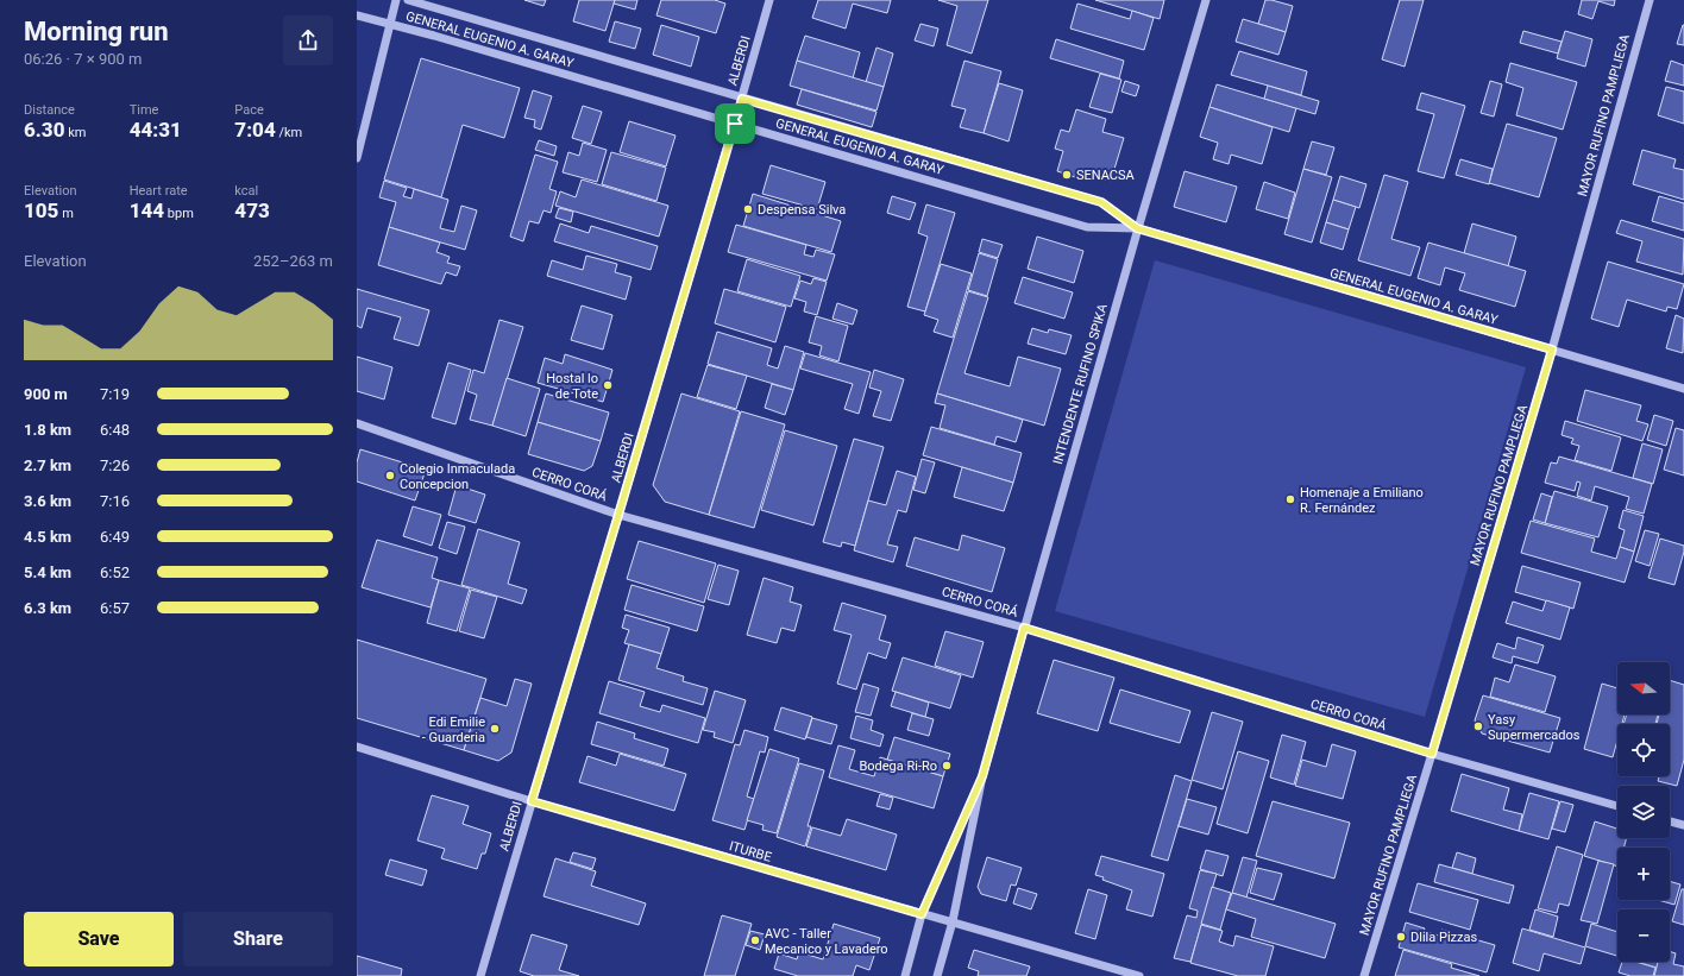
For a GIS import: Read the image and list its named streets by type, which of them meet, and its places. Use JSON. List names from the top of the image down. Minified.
{"streets":{"street":["GENERAL EUGENIO A. GARAY","ALBERDI","MAYOR RUFINO PAMPLIEGA","INTENDENTE RUFINO SPIKA","CERRO CORÁ","ITURBE"]},"crossings":[["GENERAL EUGENIO A. GARAY","ALBERDI"],["GENERAL EUGENIO A. GARAY","MAYOR RUFINO PAMPLIEGA"],["GENERAL EUGENIO A. GARAY","INTENDENTE RUFINO SPIKA"],["ALBERDI","CERRO CORÁ"],["ALBERDI","ITURBE"],["MAYOR RUFINO PAMPLIEGA","CERRO CORÁ"],["INTENDENTE RUFINO SPIKA","CERRO CORÁ"],["INTENDENTE RUFINO SPIKA","ITURBE"]],"places":["SENACSA","Despensa Silva","Hostal lo de Tote","Colegio Inmaculada Concepcion","Homenaje a Emiliano R. Fernández","Yasy Supermercados","Edi Emilie - Guarderia","Bodega Ri-Ro","Dlila Pizzas","AVC - Taller Mecanico y Lavadero"],"north":"left","page":{"heading":["Morning run","06:26 · 7 × 900 m"],"stats":[["Distance","6.30 km"],["Time","44:31"],["Pace","7:04 /km"],["Elevation","105 m"],["Heart rate","144 bpm"],["kcal","473"]],"chart":["Elevation","252–263 m"],"list":[{"name":"900 m","note":"7:19"},{"name":"1.8 km","note":"6:48"},{"name":"2.7 km","note":"7:26"},{"name":"3.6 km","note":"7:16"},{"name":"4.5 km","note":"6:49"},{"name":"5.4 km","note":"6:52"},{"name":"6.3 km","note":"6:57"}],"map_buttons":["+","−"],"buttons":["Save","Share"]}}
